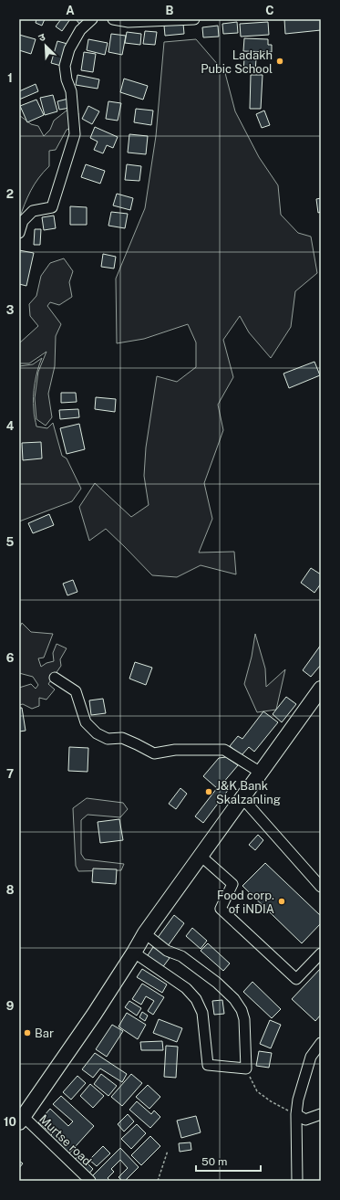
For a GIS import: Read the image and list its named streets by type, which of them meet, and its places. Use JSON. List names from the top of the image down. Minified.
{"streets":{"street":["Murtse road"]},"places":["Ladakh Pubic School","J&K Bank Skalzanling","Food corp. of iNDIA","Bar"],"scale_bar":"50 m","north":"top left","grid":{"columns":["A","B","C"],"rows":["1","2","3","4","5","6","7","8","9","10"]}}
